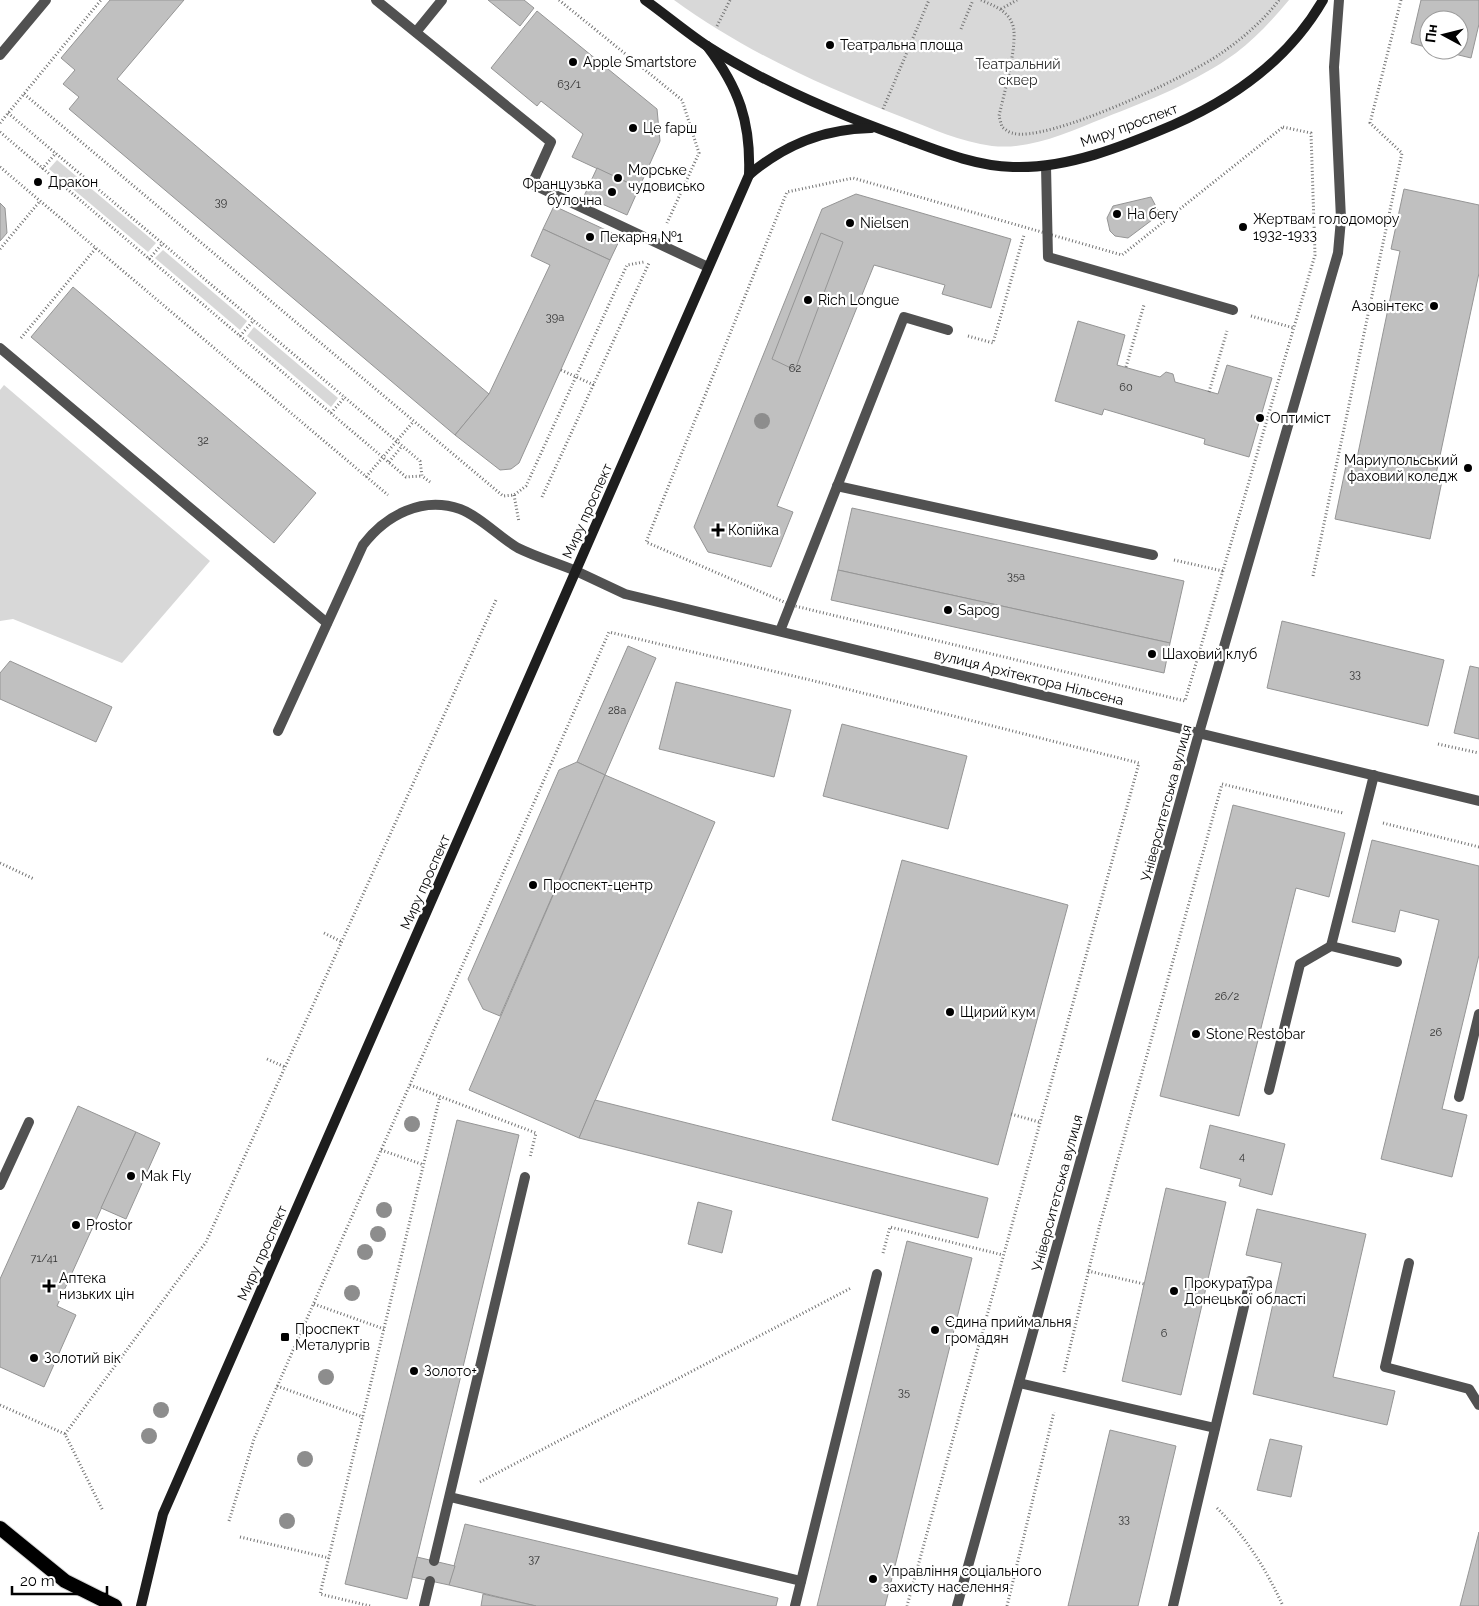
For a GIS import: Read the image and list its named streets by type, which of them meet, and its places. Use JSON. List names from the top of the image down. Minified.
{"streets":{"main road":["Миру проспект"],"street":["вулиця Архітектора Нільсена","Університетська вулиця"]},"crossings":[["Миру проспект","вулиця Архітектора Нільсена"],["вулиця Архітектора Нільсена","Університетська вулиця"]],"parks":["Театральний сквер"],"places":{"other":["Театральна площа","Apple Smartstore","Це fарш","Морське чудовисько","Дракон","Французька булочна","На бегу","Nielsen","Жертвам голодомору 1932-1933","Пекарня №1","Rich Longue","Азовінтекс","Оптиміст","Мариупольський фаховий коледж","Sapog","Шаховий клуб","Проспект-центр","Щирий кум","Stone Restobar","Mak Fly","Prostor","Прокуратура Донецької області","Єдина приймальня громадян","Золотий вік","Золото+","Управління соціального захисту населення"],"health":["Копійка","Аптека низьких цін"],"transit":["Проспект Металургів"]},"house_numbers":["63/1","39","39а","62","60","32","35а","33","28а","26/2","26","4","71/41","6","35","33","37"],"scale_bar":"20 m","north":"left"}
